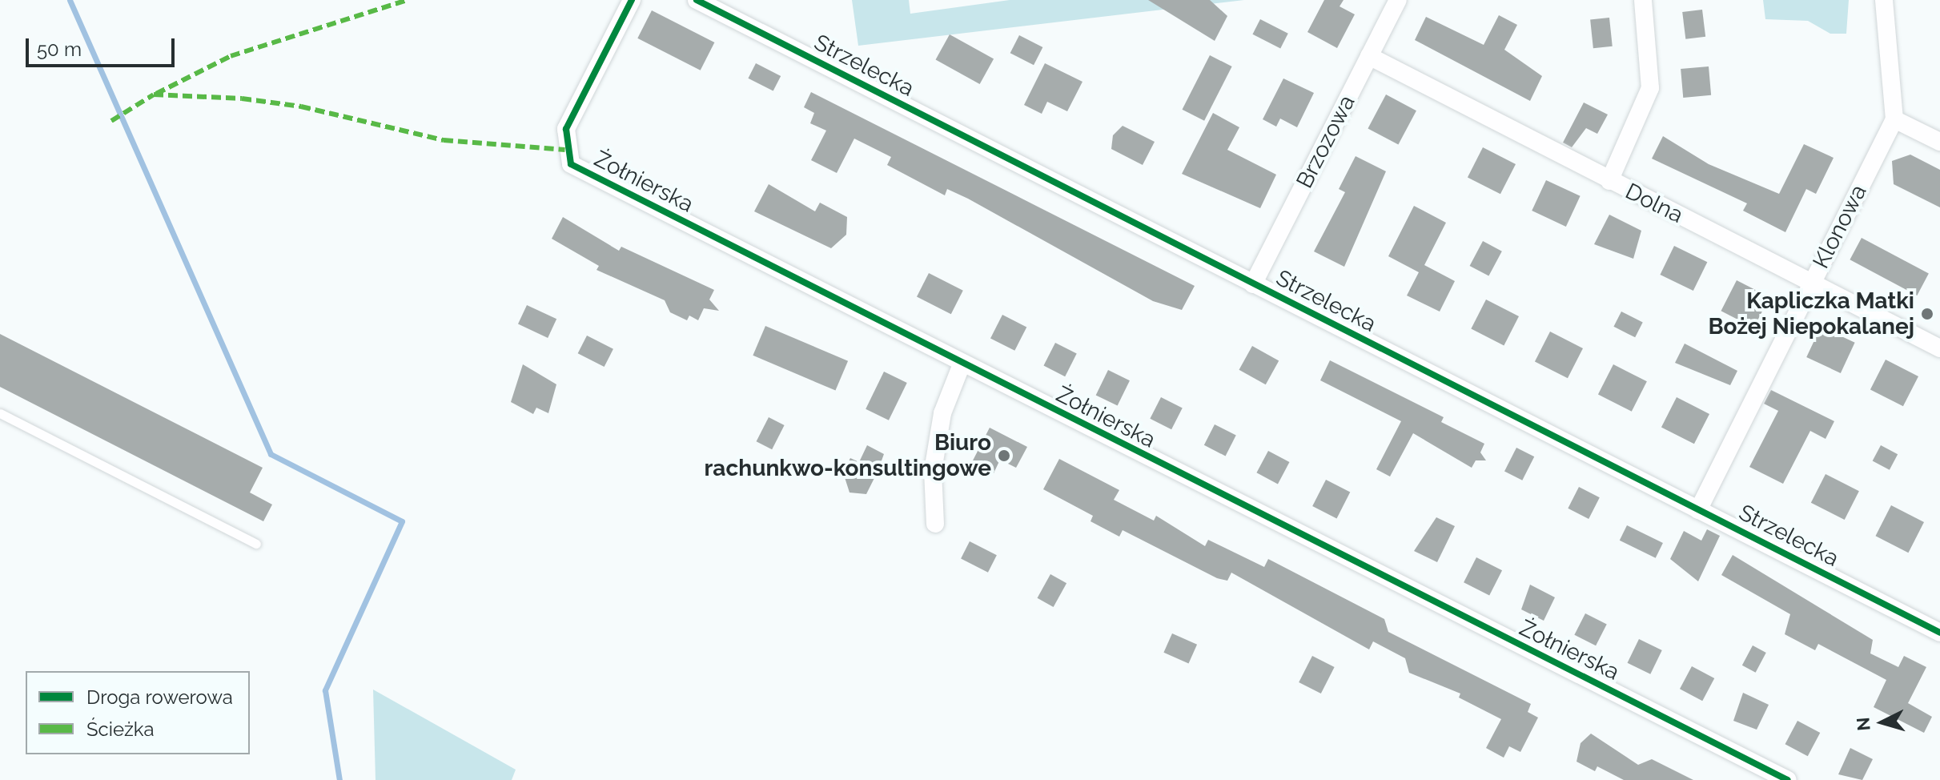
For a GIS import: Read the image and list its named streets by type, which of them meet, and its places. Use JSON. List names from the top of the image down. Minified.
{"streets":{"street":["Strzelecka","Brzozowa","Żołnierska","Dolna","Klonowa"]},"crossings":[["Strzelecka","Brzozowa"],["Strzelecka","Klonowa"],["Brzozowa","Dolna"],["Dolna","Klonowa"]],"places":["Kapliczka Matki Bożej Niepokalanej","Biuro rachunkwo-konsultingowe"],"legend":["Droga rowerowa","Ścieżka"],"scale_bar":"50 m","north":"left"}
